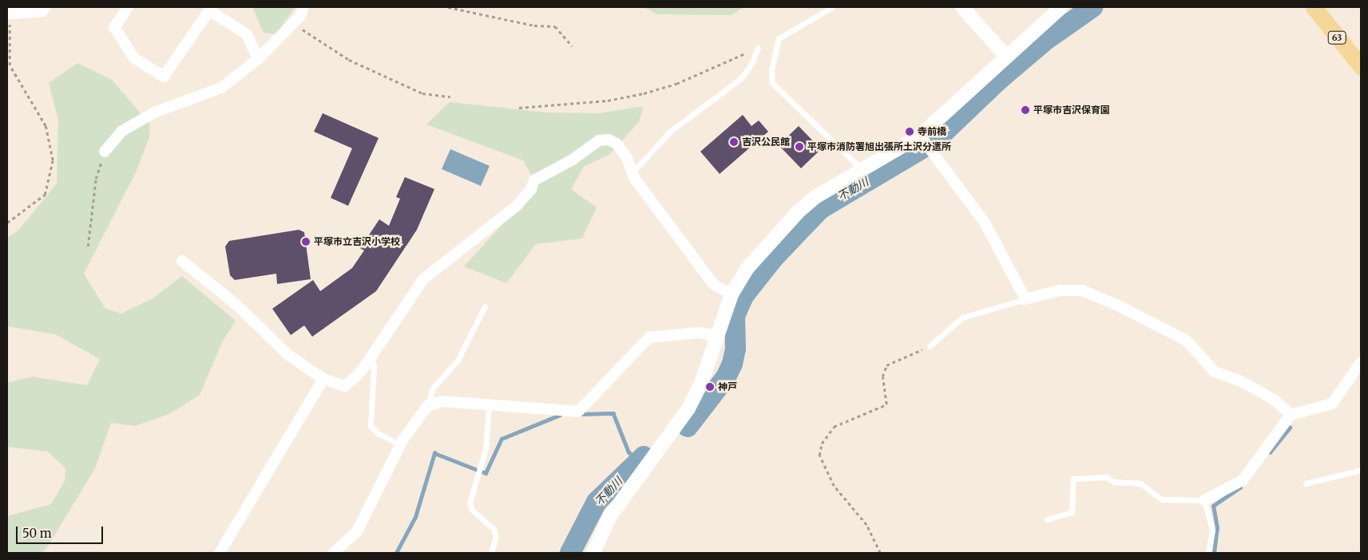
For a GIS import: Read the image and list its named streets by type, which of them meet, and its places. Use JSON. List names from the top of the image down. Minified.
{"streets":{"main road":["63"]},"water":["不動川"],"places":["平塚市吉沢保育園","寺前橋","吉沢公民館","平塚市消防署旭出張所土沢分遣所","平塚市立吉沢小学校","神戸"],"scale_bar":"50 m"}
